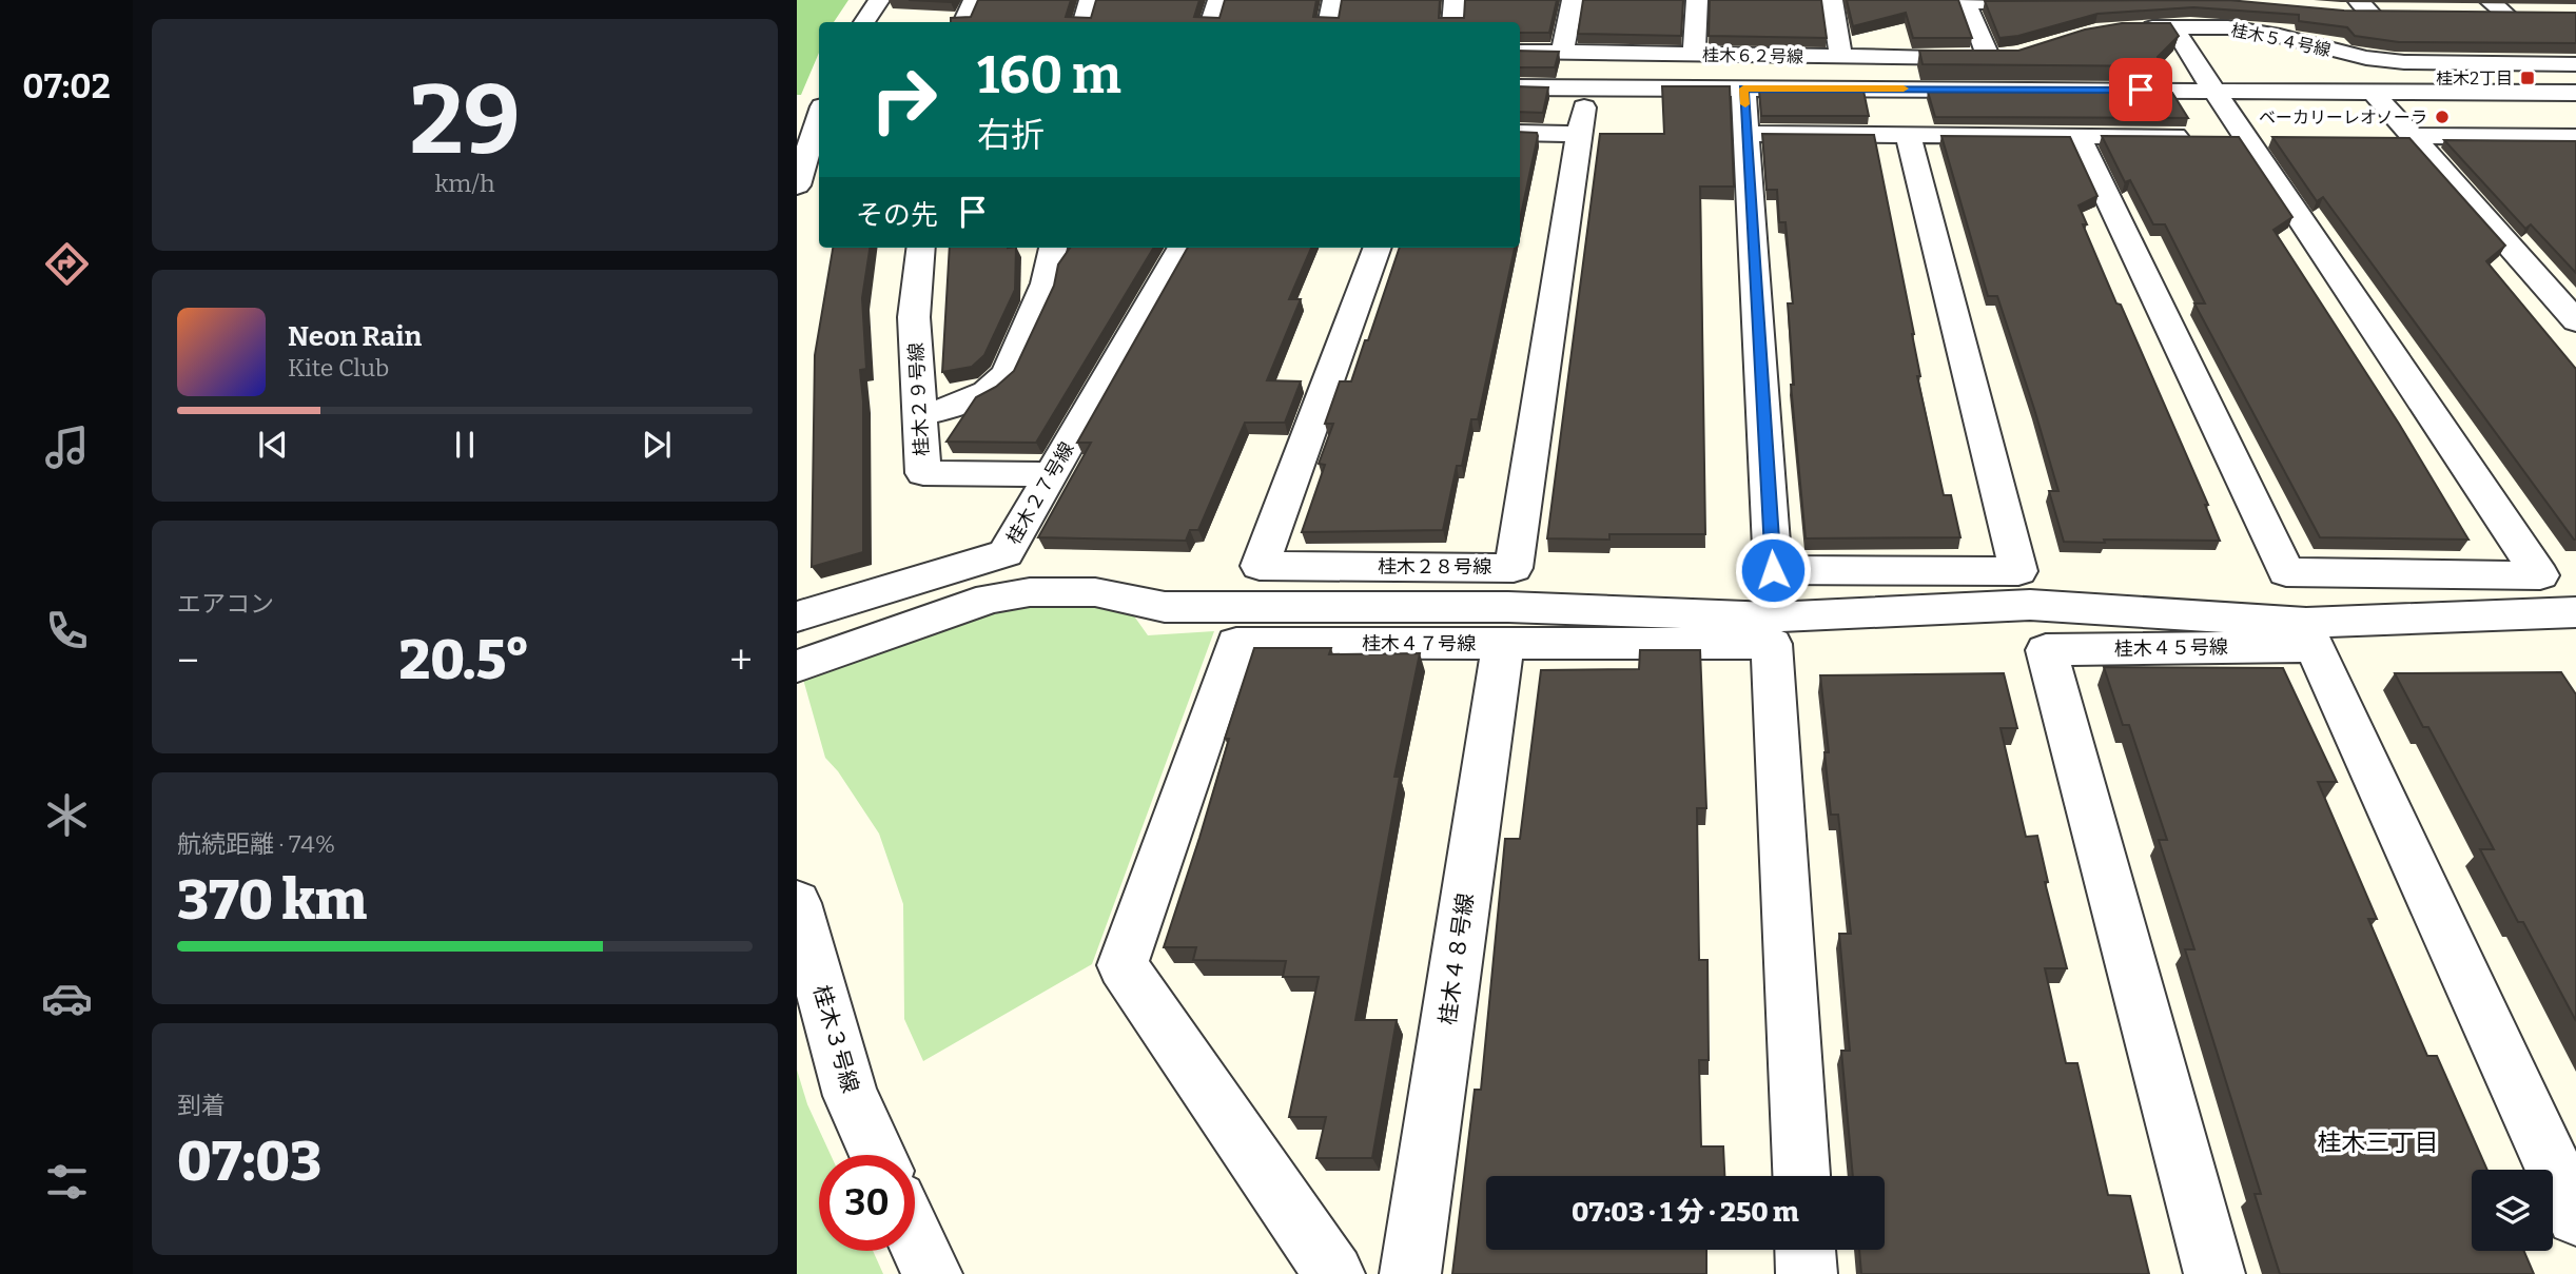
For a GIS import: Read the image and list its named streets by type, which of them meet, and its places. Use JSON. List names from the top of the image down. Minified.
{"streets":{"street":["桂木５４号線","桂木６２号線","桂木２９号線","桂木２７号線","桂木２８号線","桂木４７号線","桂木４５号線","桂木４８号線","桂木３号線"]},"crossings":[["桂木２９号線","桂木２７号線"],["桂木４７号線","桂木４８号線"]],"districts":["桂木三丁目"],"places":{"transit":["桂木2丁目"],"other":["ベーカリーレオノーラ"]},"page":{"tabs":"07:02","tile":[["29","km/h"],"エアコン",["航続距離 · 74%","370 km"],["到着","07:03"]],"turn":["160 m","右折"],"then":"その先","song":["Neon Rain","Kite Club"],"heat":["−","20.5°","+"],"limit":"30","trip":"07:03 · 1 分 · 250 m"}}
